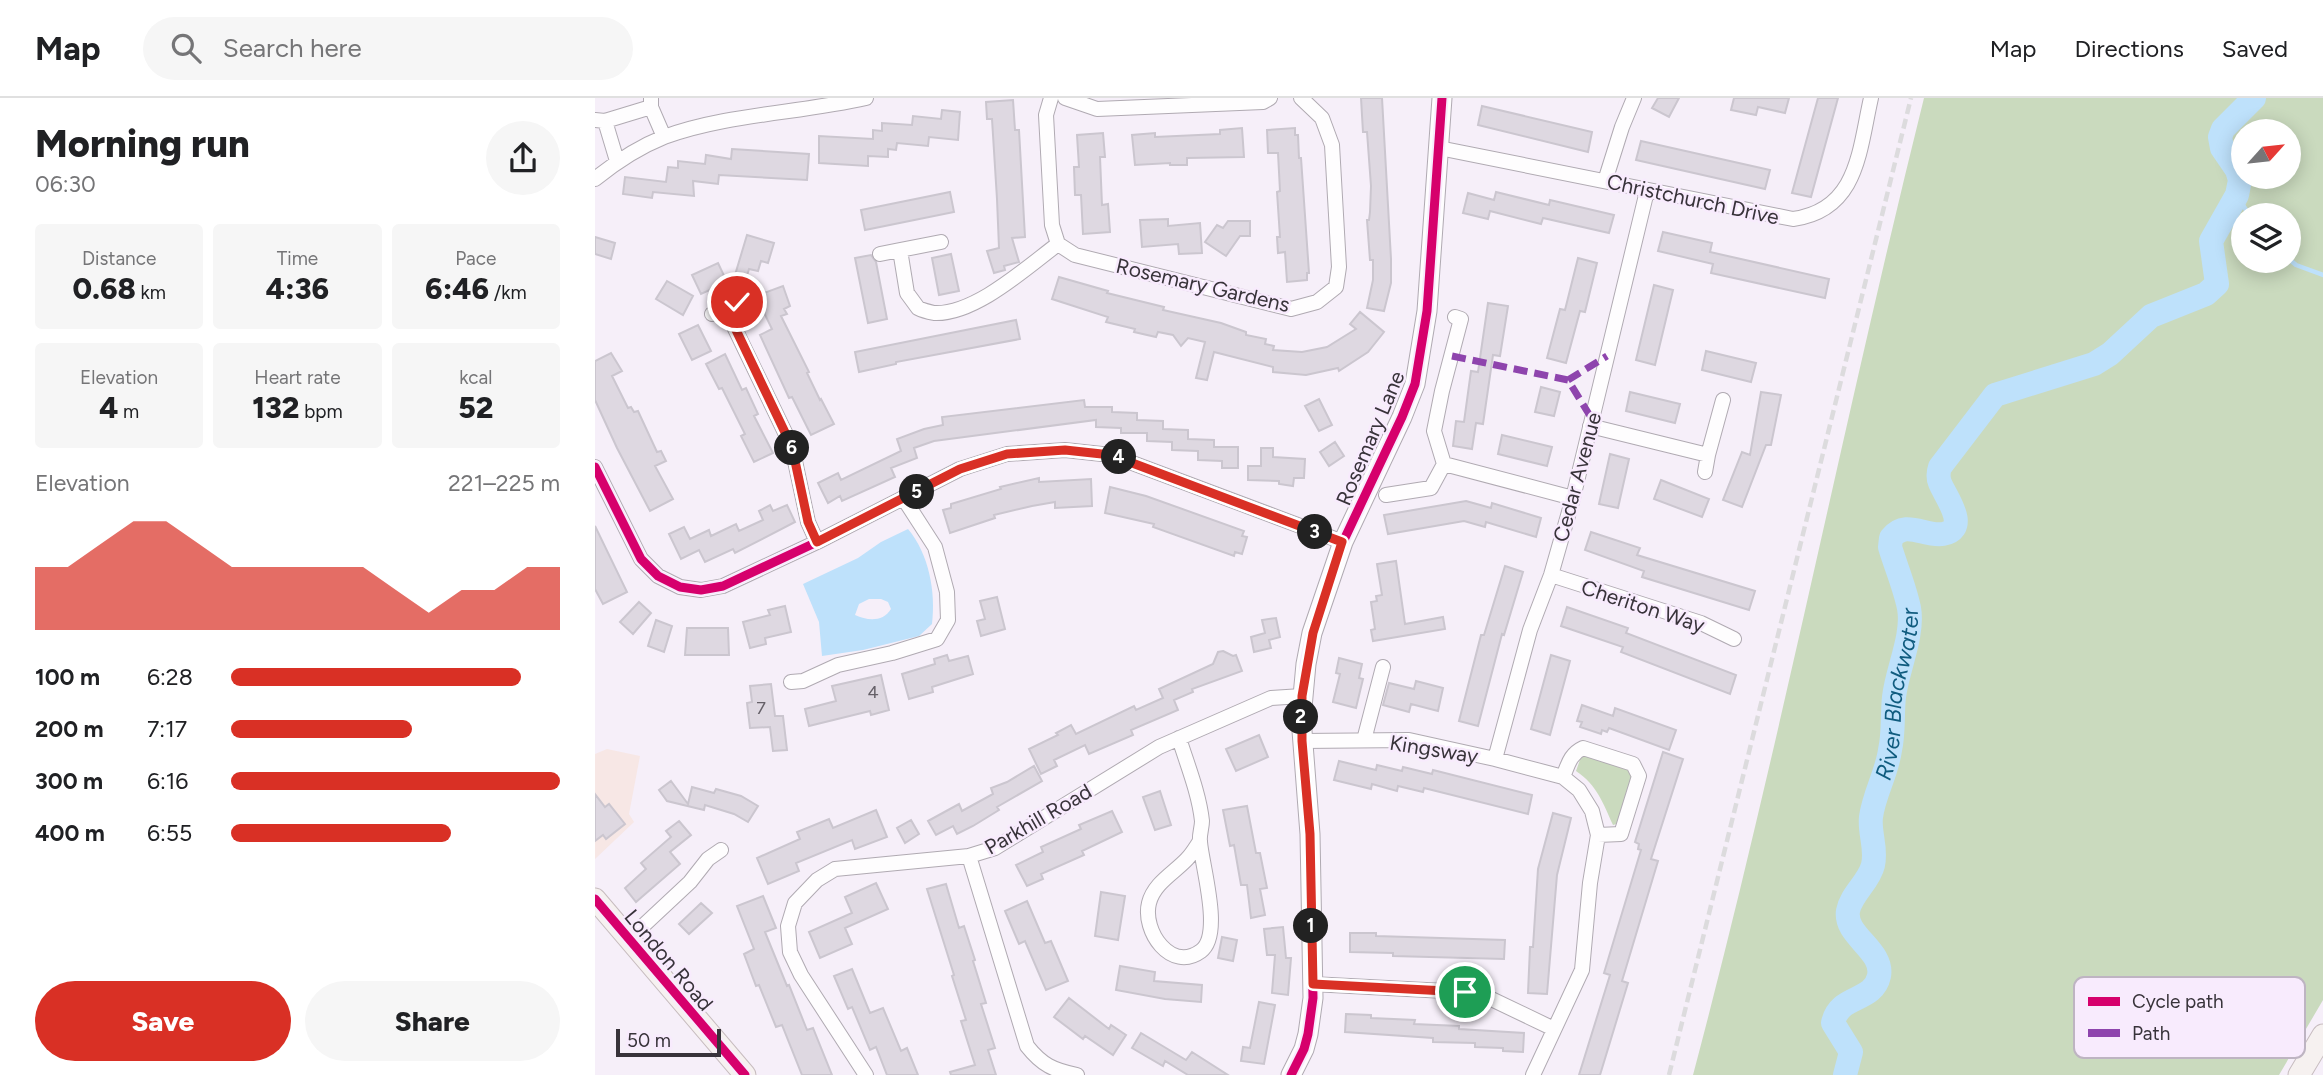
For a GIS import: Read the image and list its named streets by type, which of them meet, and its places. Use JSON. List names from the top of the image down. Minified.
{"streets":{"main road":["London Road"],"street":["Christchurch Drive","Rosemary Gardens","Rosemary Lane","Cedar Avenue","Cheriton Way","Kingsway","Parkhill Road"]},"crossings":[["Christchurch Drive","Rosemary Lane"],["Christchurch Drive","Cedar Avenue"],["Rosemary Lane","Kingsway"],["Rosemary Lane","Parkhill Road"],["Cedar Avenue","Cheriton Way"],["Cedar Avenue","Kingsway"]],"water":["River Blackwater"],"house_numbers":["4","7"],"legend":["Cycle path","Path"],"scale_bar":"50 m","north":"top right","page":{"header":"Map","search":"Search here","nav":["Map","Directions","Saved"],"heading":["Morning run","06:30"],"stats":[["Distance","0.68 km"],["Time","4:36"],["Pace","6:46 /km"],["Elevation","4 m"],["Heart rate","132 bpm"],["kcal","52"]],"pins":["6","4","5","3","2","1"],"chart":["Elevation","221–225 m"],"list":[{"name":"100 m","note":"6:28"},{"name":"200 m","note":"7:17"},{"name":"300 m","note":"6:16"},{"name":"400 m","note":"6:55"}],"buttons":["Save","Share"],"scale":"50 m"}}
